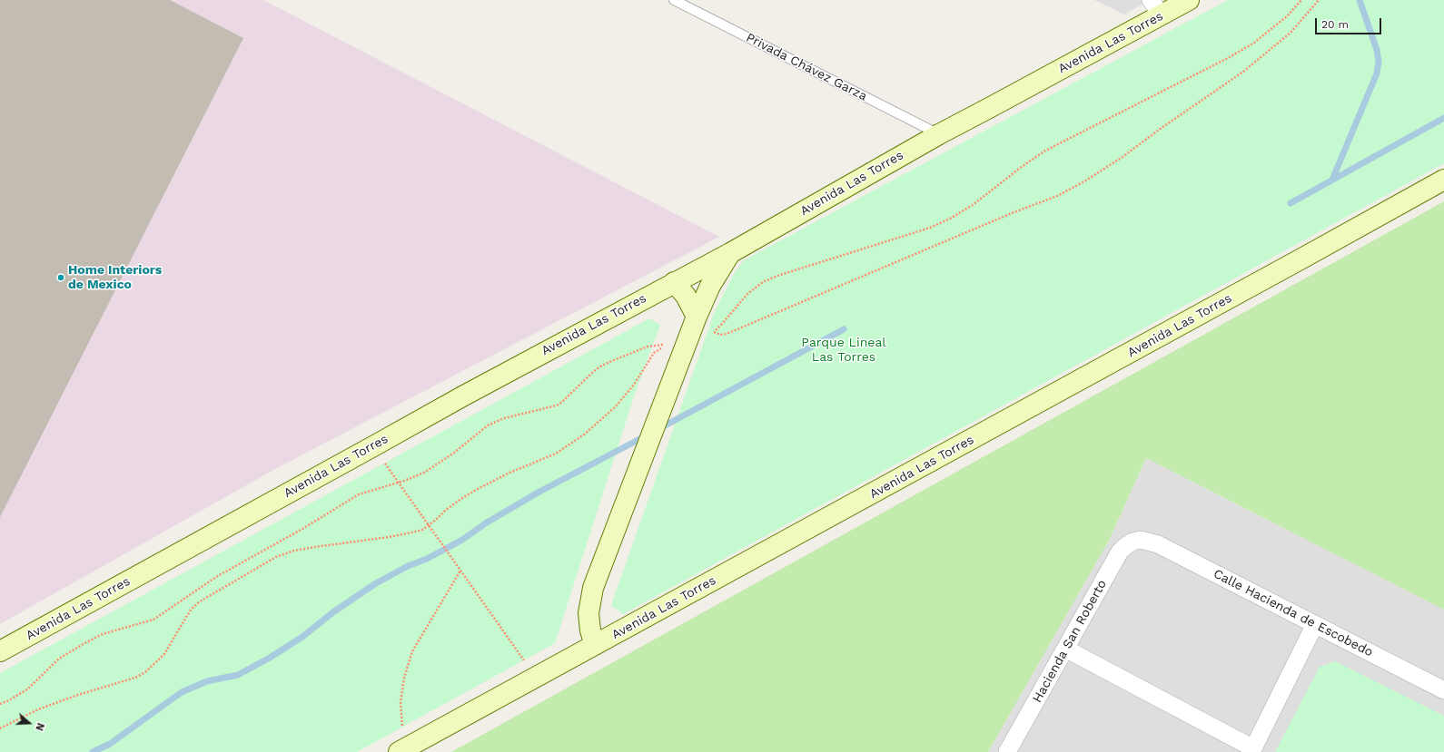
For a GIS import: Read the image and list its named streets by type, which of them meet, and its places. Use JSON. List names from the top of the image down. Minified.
{"streets":{"street":["Avenida Las Torres","Calle Hacienda de Escobedo","Hacienda San Roberto"],"lane":["Privada Chávez Garza"]},"crossings":[["Avenida Las Torres","Privada Chávez Garza"],["Calle Hacienda de Escobedo","Hacienda San Roberto"]],"parks":["Parque Lineal Las Torres"],"places":["Home Interiors de Mexico"],"scale_bar":"20 m","north":"right"}
